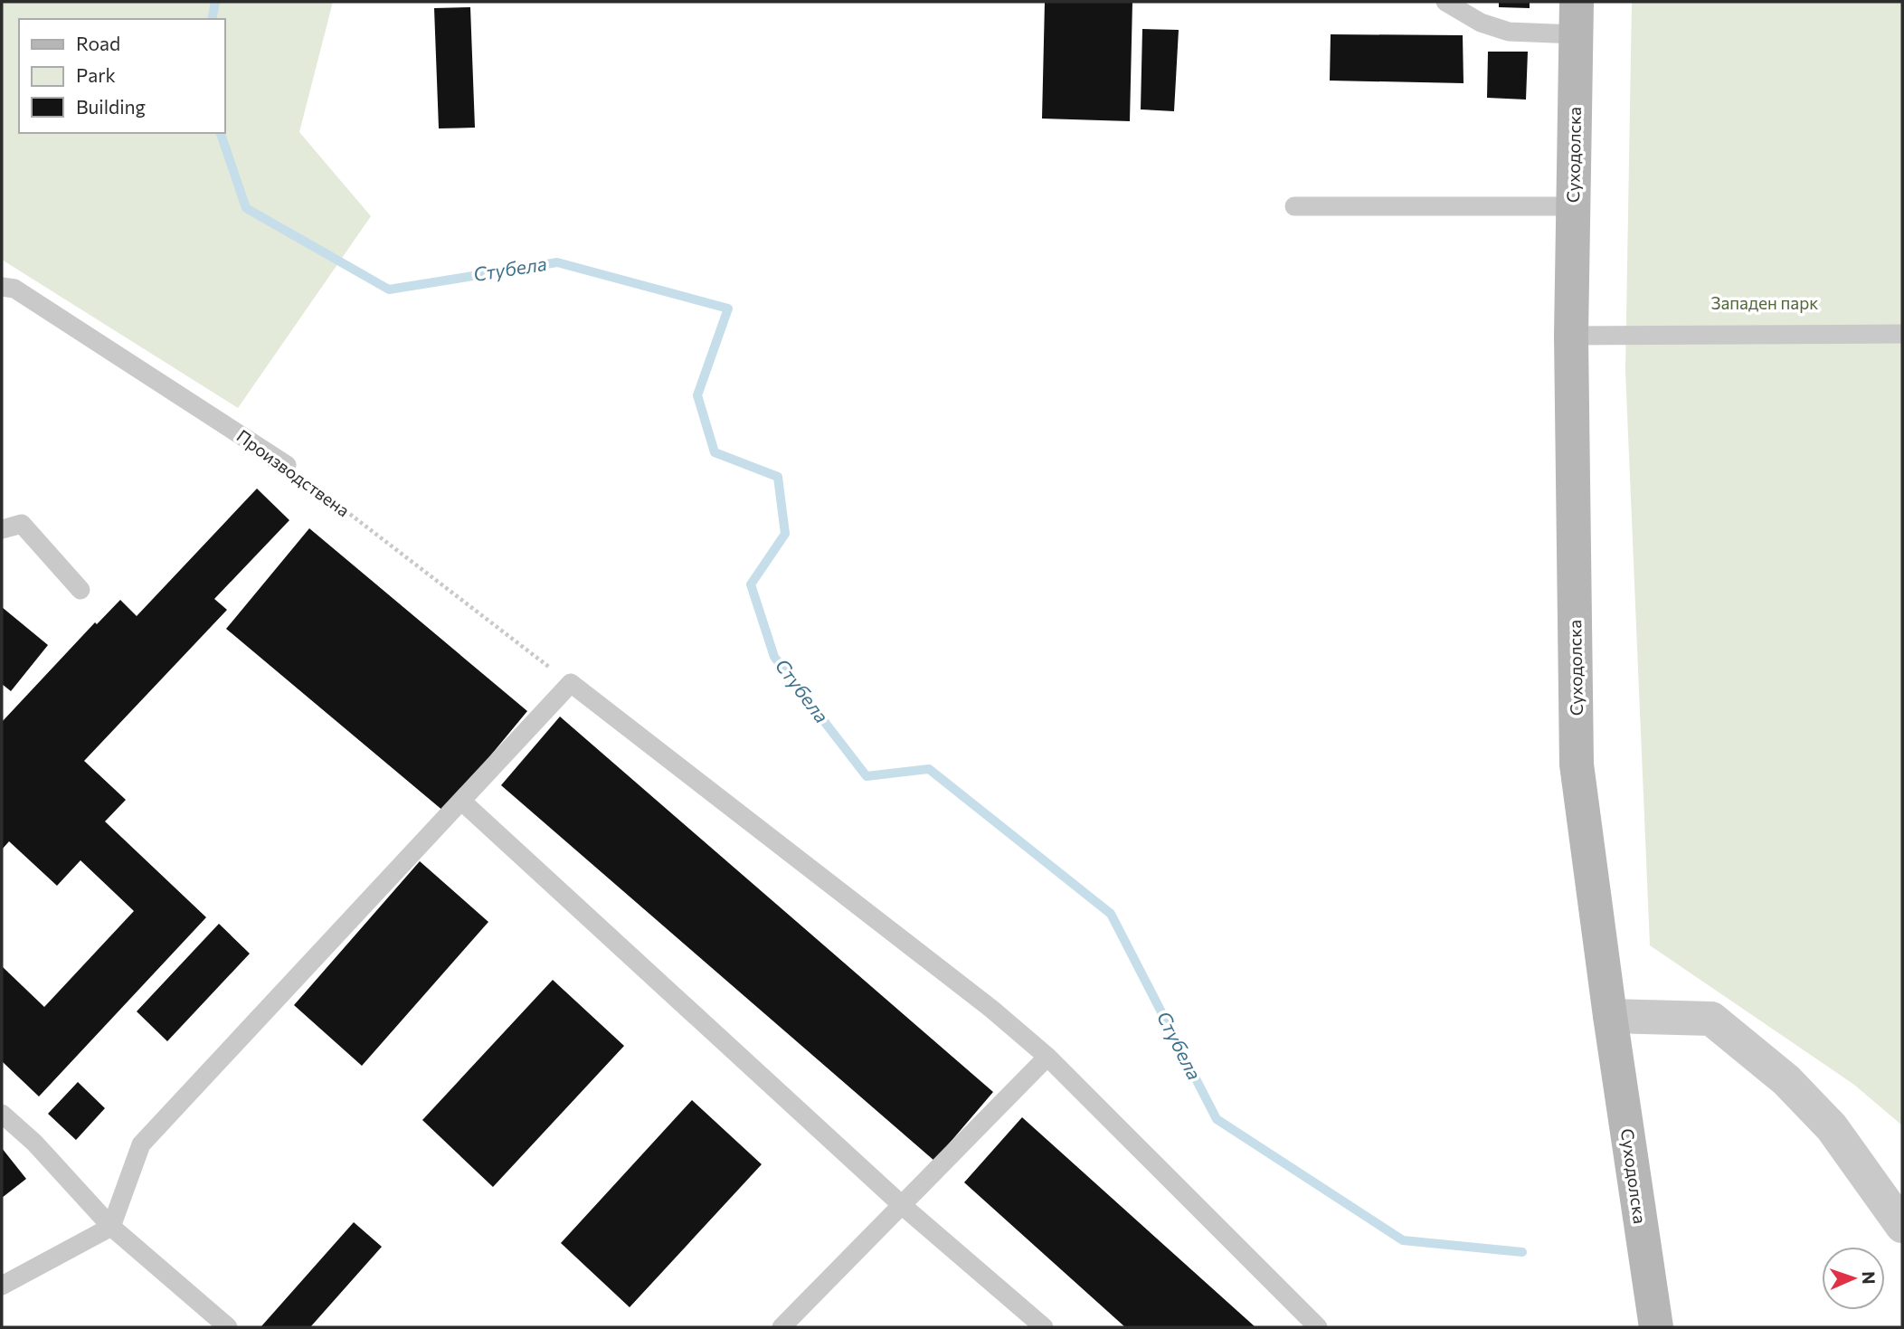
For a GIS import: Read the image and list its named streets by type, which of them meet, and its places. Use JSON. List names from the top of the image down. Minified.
{"streets":{"street":["Суходолска"],"lane":["Производствена"]},"water":["Стубела"],"parks":["Западен парк"],"legend":["Road","Park","Building"],"north":"right"}
